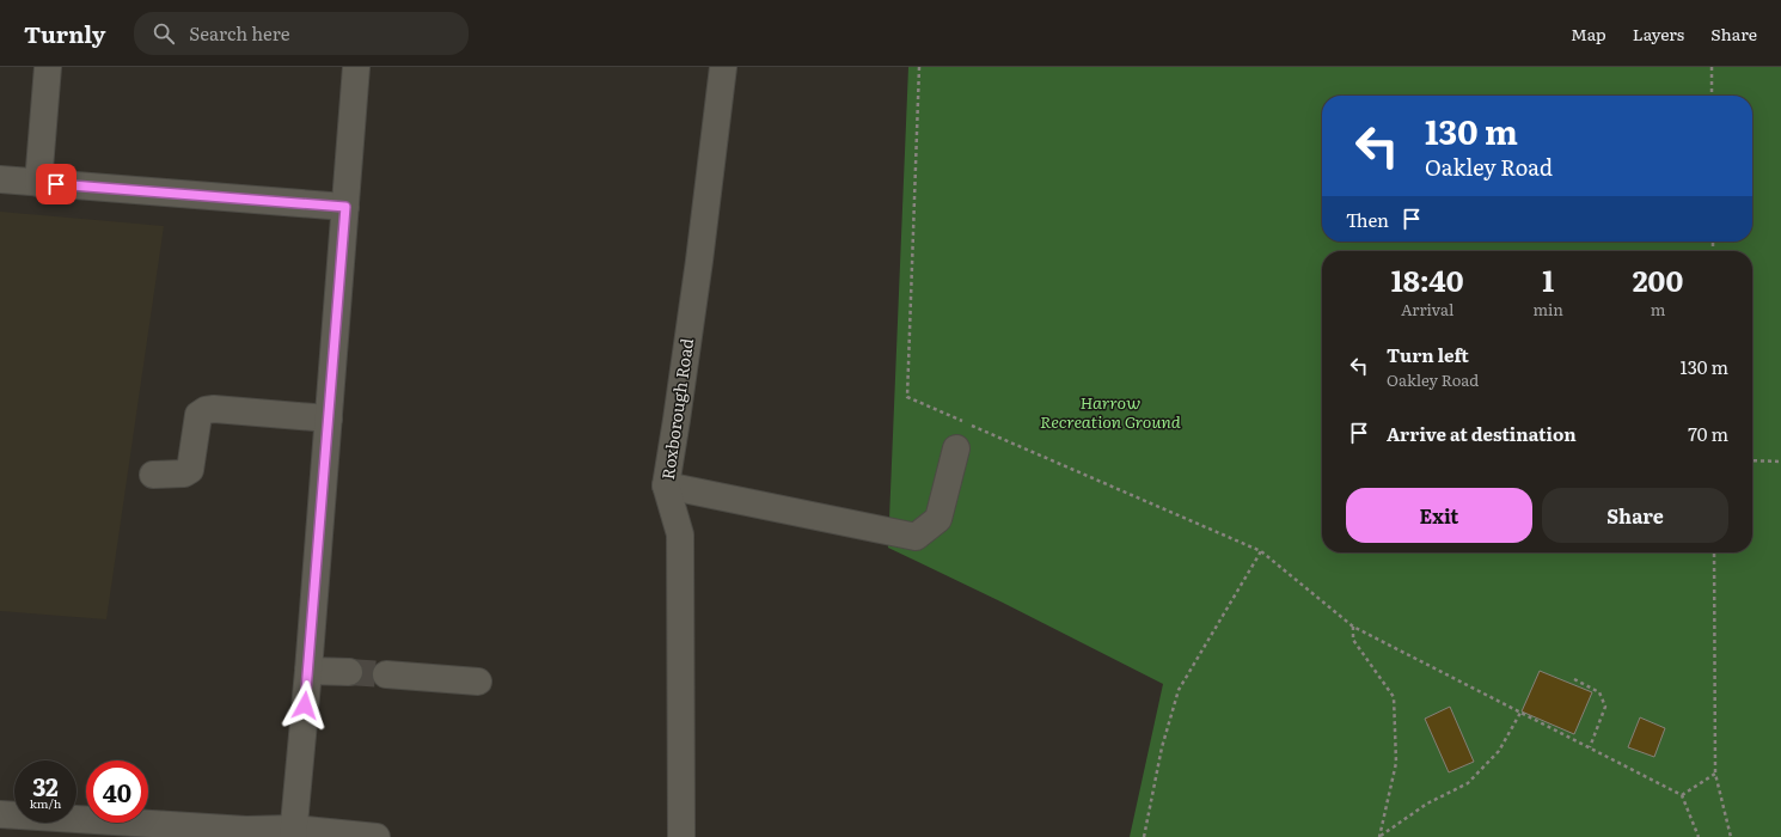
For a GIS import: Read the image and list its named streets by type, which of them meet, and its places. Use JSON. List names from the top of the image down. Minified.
{"streets":{"street":["Roxborough Road"]},"parks":["Harrow Recreation Ground"],"page":{"header":"Turnly","search":"Search here","nav":["Map","Layers","Share"],"turn":["130 m","Oakley Road"],"then":"Then","eta":["18:40","Arrival","1","min","200","m"],"list":[{"name":"Turn left","note":"Oakley Road","value":"130 m"},{"name":"Arrive at destination","value":"70 m"}],"buttons":["Exit","Share"],"speed":"32 km/h","limit":"40"}}
